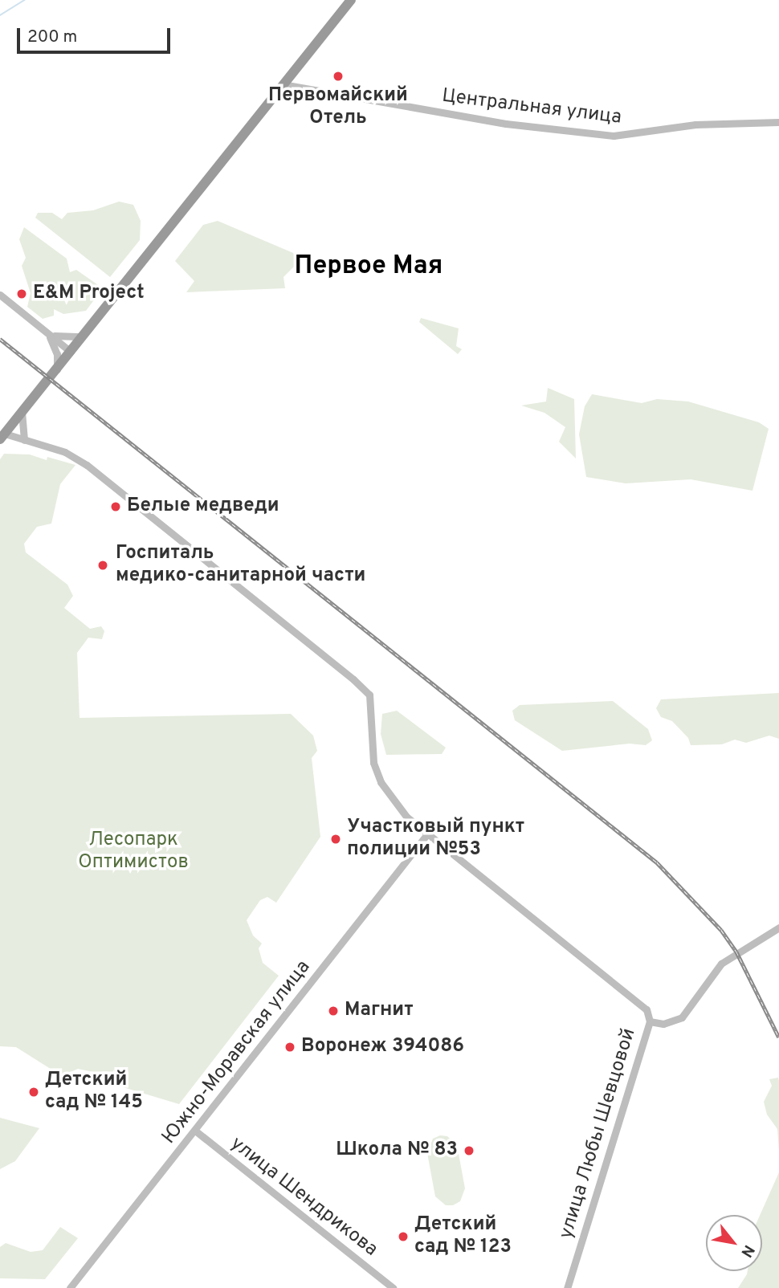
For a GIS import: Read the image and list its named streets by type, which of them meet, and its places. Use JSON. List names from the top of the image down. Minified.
{"streets":{"street":["Центральная улица","Южно-Моравская улица","улица Любы Шевцовой","улица Шендрикова"]},"crossings":[["Южно-Моравская улица","улица Шендрикова"]],"districts":["Первое Мая"],"parks":["Лесопарк Оптимистов"],"places":["Первомайский Отель","E&M Project","Белые медведи","Госпиталь медико-санитарной части","Участковый пункт полиции №53","Магнит","Воронеж 394086","Детский сад № 145","Школа № 83","Детский сад № 123"],"scale_bar":"200 m","north":"bottom right"}
